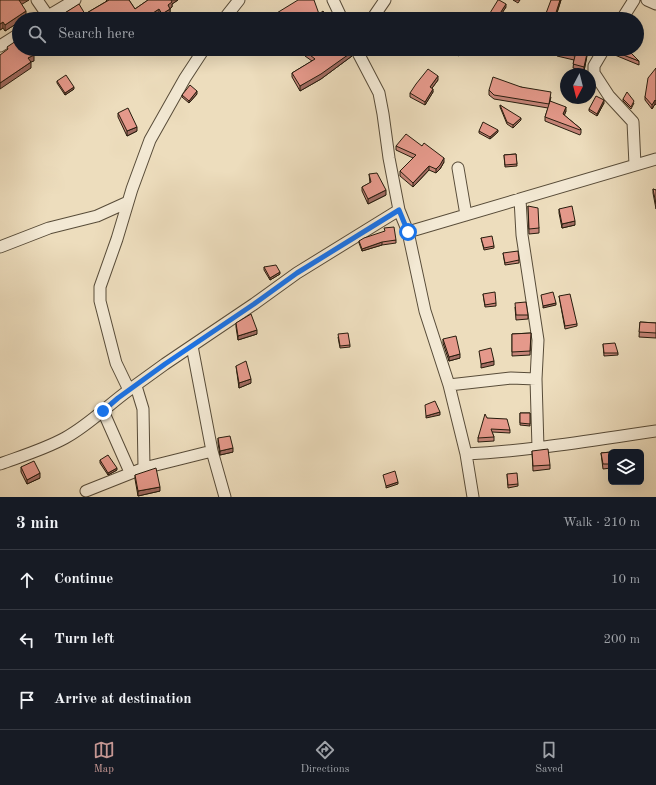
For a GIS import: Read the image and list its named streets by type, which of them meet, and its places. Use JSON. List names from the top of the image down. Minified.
{"north":"bottom","page":{"search":"Search here","heading":["3 min","Walk · 210 m"],"list":[["Continue","10 m"],["Turn left","200 m"],"Arrive at destination"],"nav":["Map","Directions","Saved"]}}
